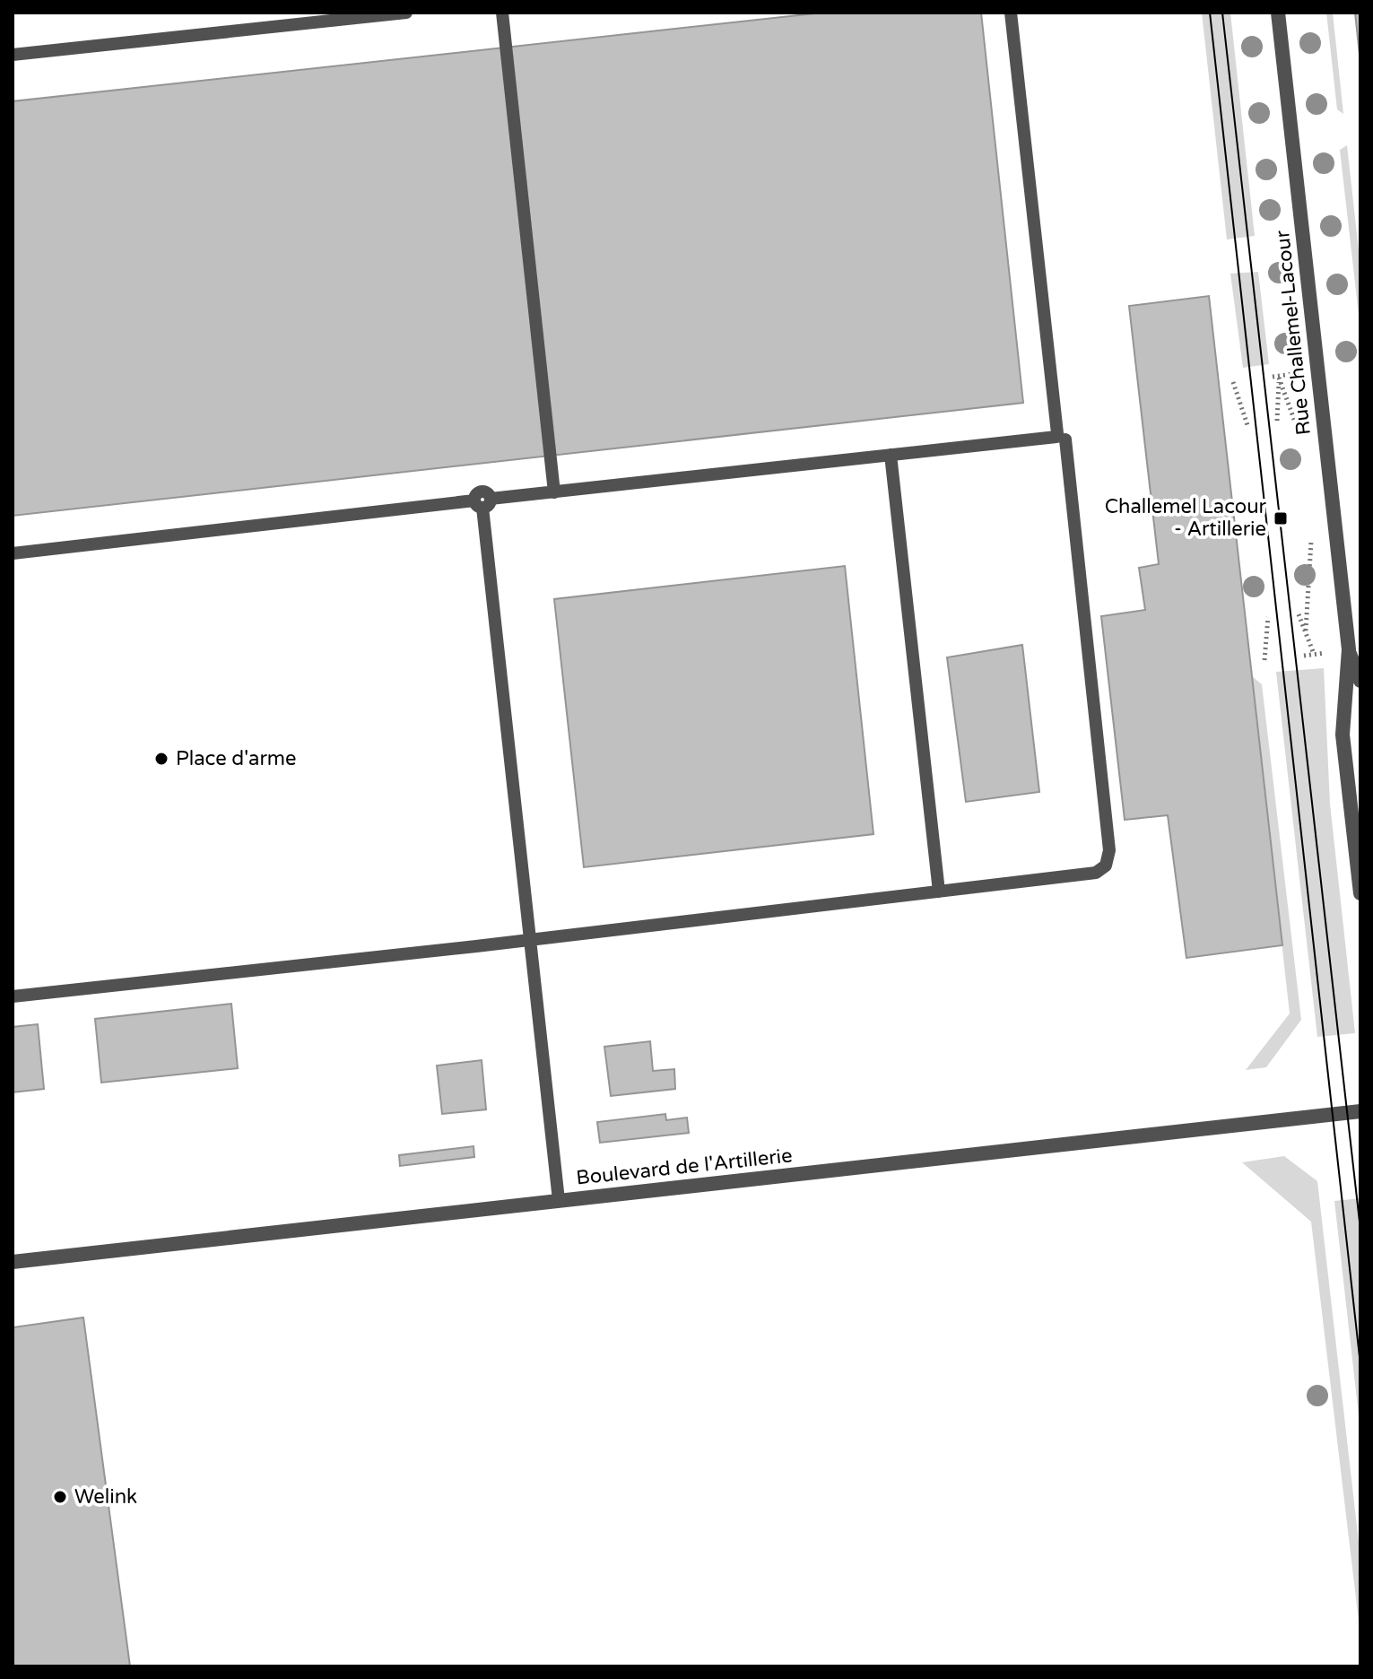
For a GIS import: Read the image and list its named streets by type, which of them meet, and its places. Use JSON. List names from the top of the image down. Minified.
{"streets":{"street":["Rue Challemel-Lacour","Boulevard de l'Artillerie"]},"places":{"transit":["Challemel Lacour - Artillerie"],"other":["Place d'arme","Welink"]}}
